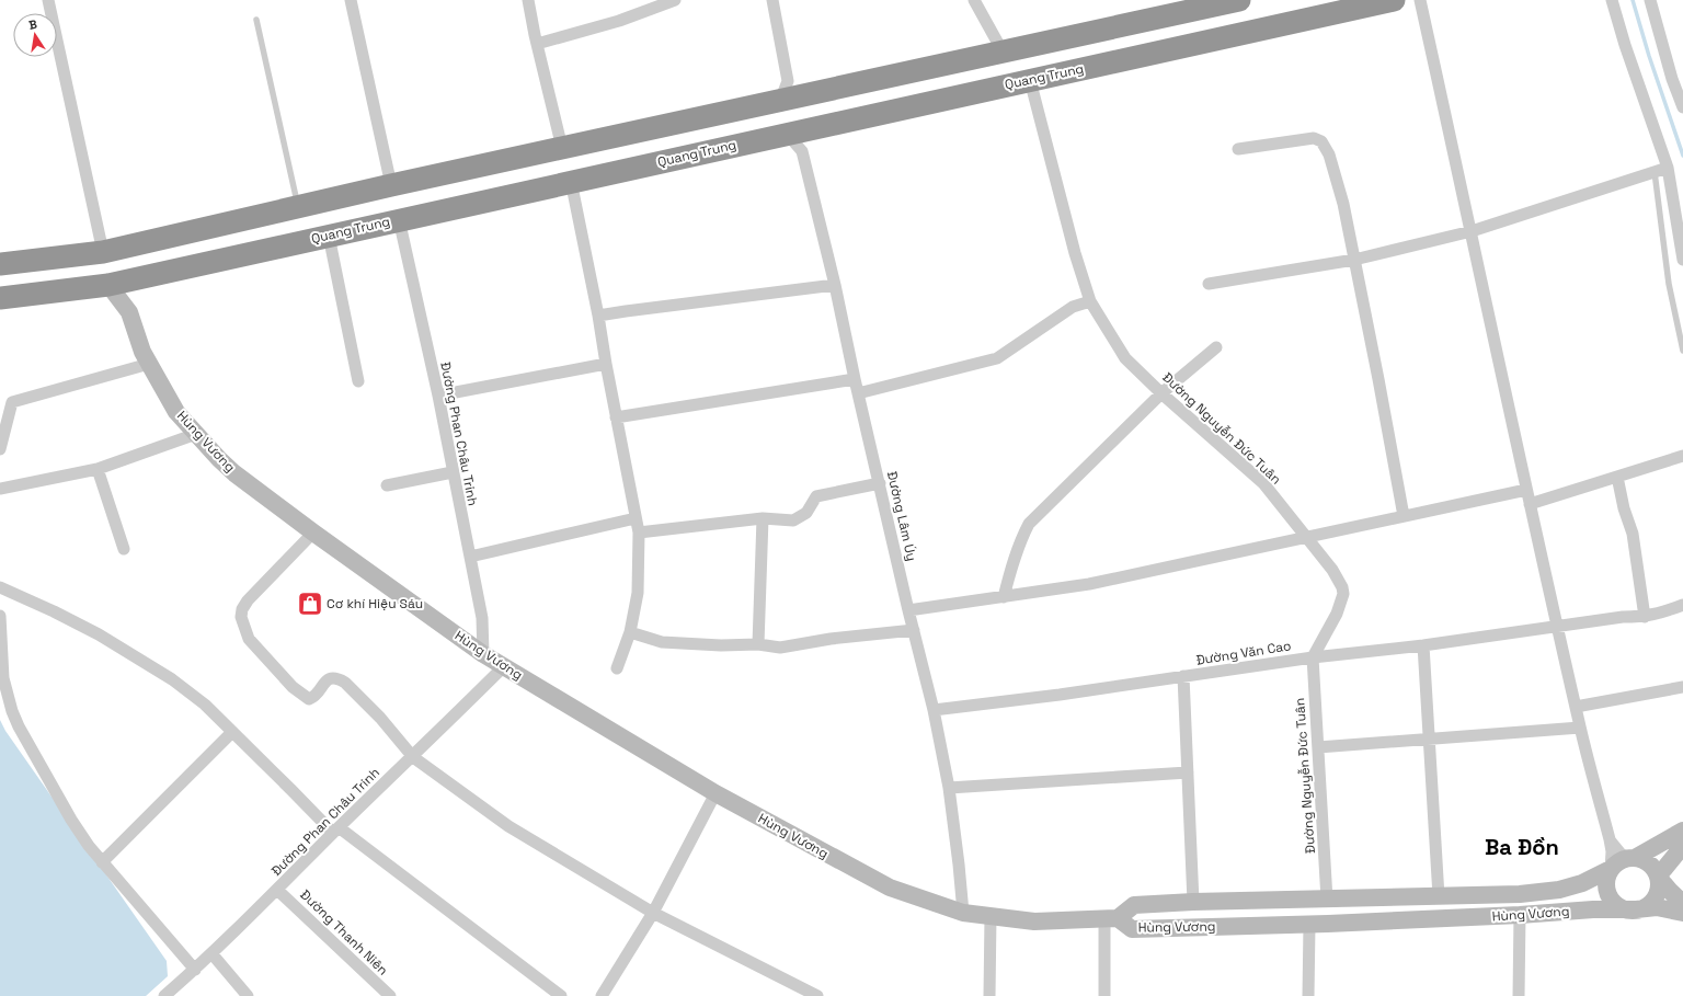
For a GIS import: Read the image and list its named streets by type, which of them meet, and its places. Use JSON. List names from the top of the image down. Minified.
{"streets":{"highway":["Quang Trung"],"street":["Đường Nguyễn Đức Tuân","Đường Phan Châu Trinh","Hùng Vương","Đường Lâm Úy","Đường Văn Cao","Đường Thanh Niên"]},"crossings":[["Quang Trung","Đường Nguyễn Đức Tuân"],["Quang Trung","Đường Phan Châu Trinh"],["Quang Trung","Hùng Vương"],["Quang Trung","Đường Lâm Úy"],["Đường Nguyễn Đức Tuân","Hùng Vương"],["Đường Nguyễn Đức Tuân","Đường Văn Cao"],["Đường Phan Châu Trinh","Hùng Vương"],["Đường Phan Châu Trinh","Đường Thanh Niên"],["Hùng Vương","Đường Lâm Úy"],["Đường Lâm Úy","Đường Văn Cao"]],"districts":["Ba Đồn"],"places":{"shop":["Cơ khí Hiệu Sáu"]},"north":"top"}
